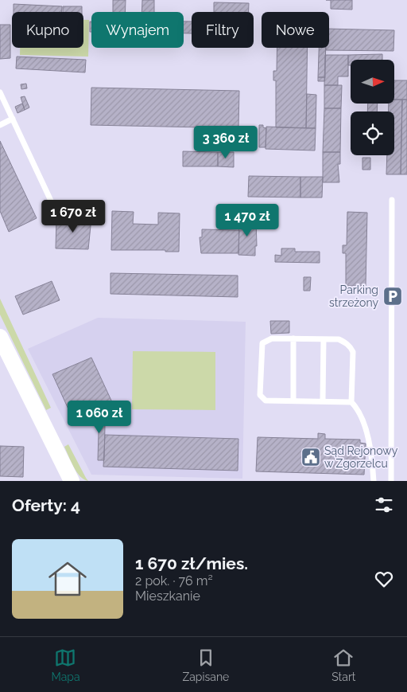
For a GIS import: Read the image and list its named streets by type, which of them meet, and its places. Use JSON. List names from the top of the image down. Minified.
{"places":{"parking":["Parking strzeżony"],"public building":["Sąd Rejonowy w Zgorzelcu"]},"north":"right","page":{"chip":["Kupno","Wynajem","Filtry","Nowe"],"price":["3 360 zł","1 670 zł","1 470 zł","1 060 zł"],"heading":"Oferty: 4","list":[{"name":"1 670 zł/mies.","note":"2 pok. · 76 m² · Mieszkanie"}],"tabs":["Mapa","Zapisane","Start"]}}
